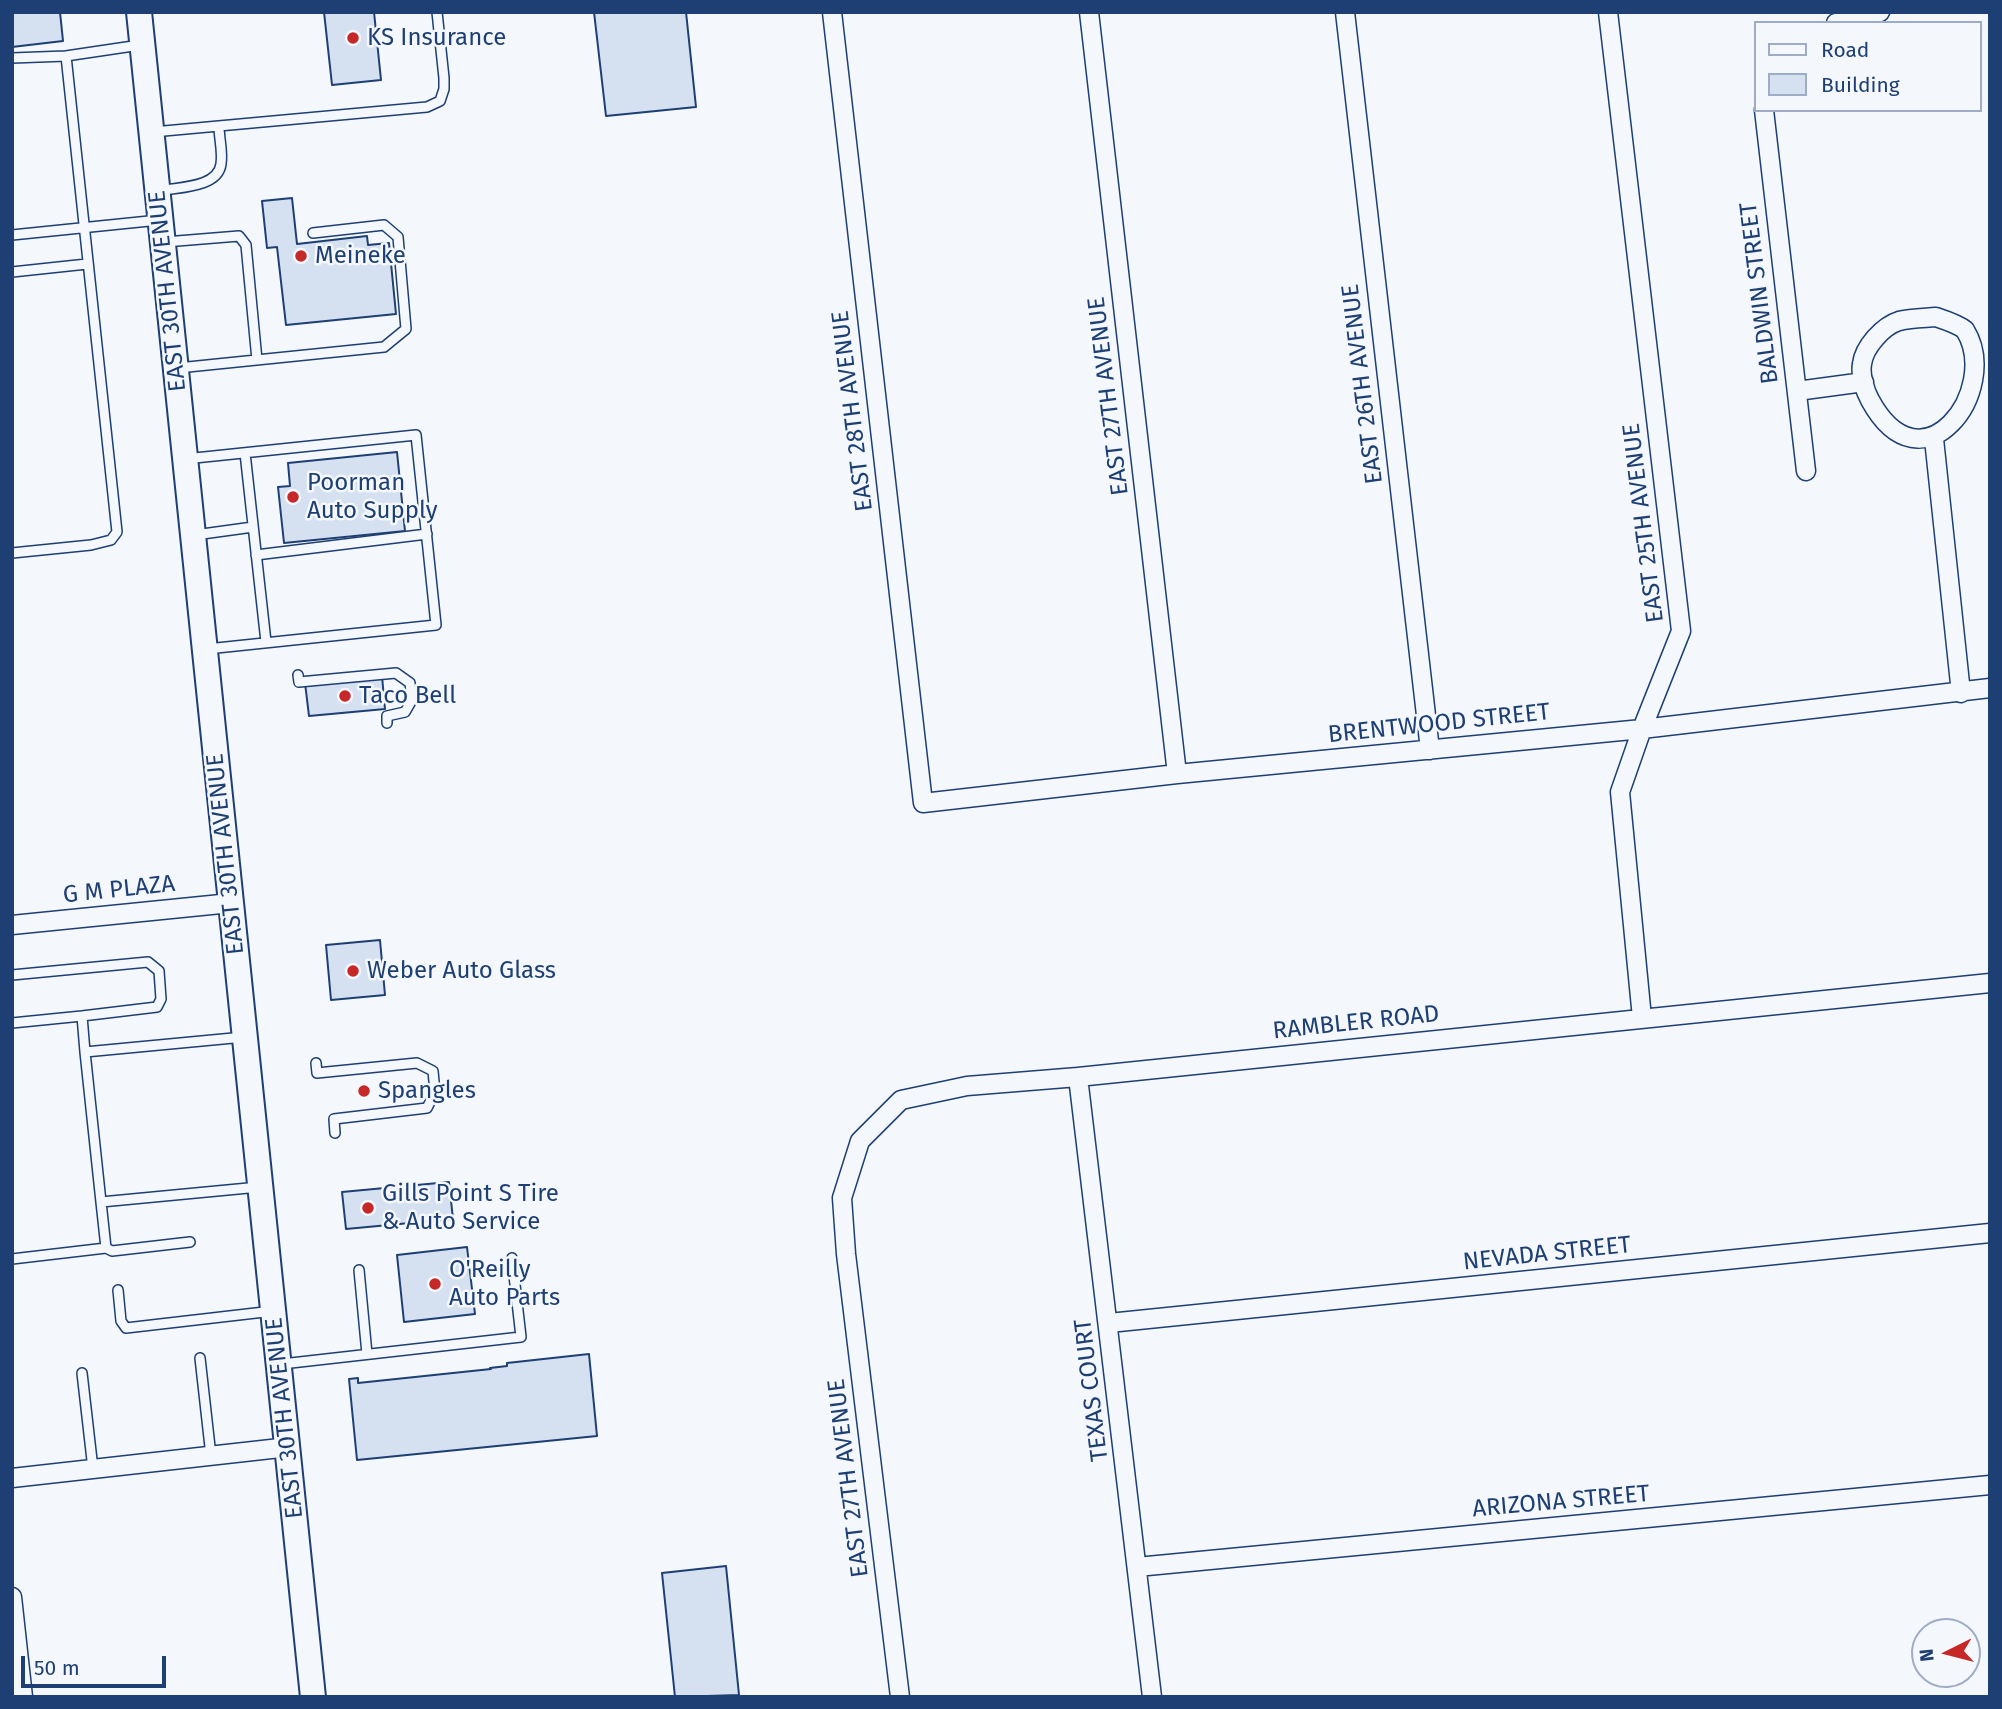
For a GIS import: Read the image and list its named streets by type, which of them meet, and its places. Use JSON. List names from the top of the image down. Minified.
{"streets":{"main road":["EAST 30TH AVENUE"],"street":["BALDWIN STREET","EAST 26TH AVENUE","EAST 27TH AVENUE","EAST 28TH AVENUE","EAST 25TH AVENUE","BRENTWOOD STREET","G M PLAZA","RAMBLER ROAD","NEVADA STREET","TEXAS COURT","ARIZONA STREET"]},"crossings":[["EAST 30TH AVENUE","G M PLAZA"],["EAST 26TH AVENUE","BRENTWOOD STREET"],["EAST 27TH AVENUE","BRENTWOOD STREET"],["EAST 27TH AVENUE","RAMBLER ROAD"],["EAST 28TH AVENUE","BRENTWOOD STREET"],["EAST 25TH AVENUE","BRENTWOOD STREET"],["EAST 25TH AVENUE","RAMBLER ROAD"],["RAMBLER ROAD","TEXAS COURT"],["NEVADA STREET","TEXAS COURT"],["TEXAS COURT","ARIZONA STREET"]],"places":["KS Insurance","Meineke","Poorman Auto Supply","Taco Bell","Weber Auto Glass","Spangles","Gills Point S Tire & Auto Service","O'Reilly Auto Parts"],"legend":["Road","Building"],"scale_bar":"50 m","north":"left"}
